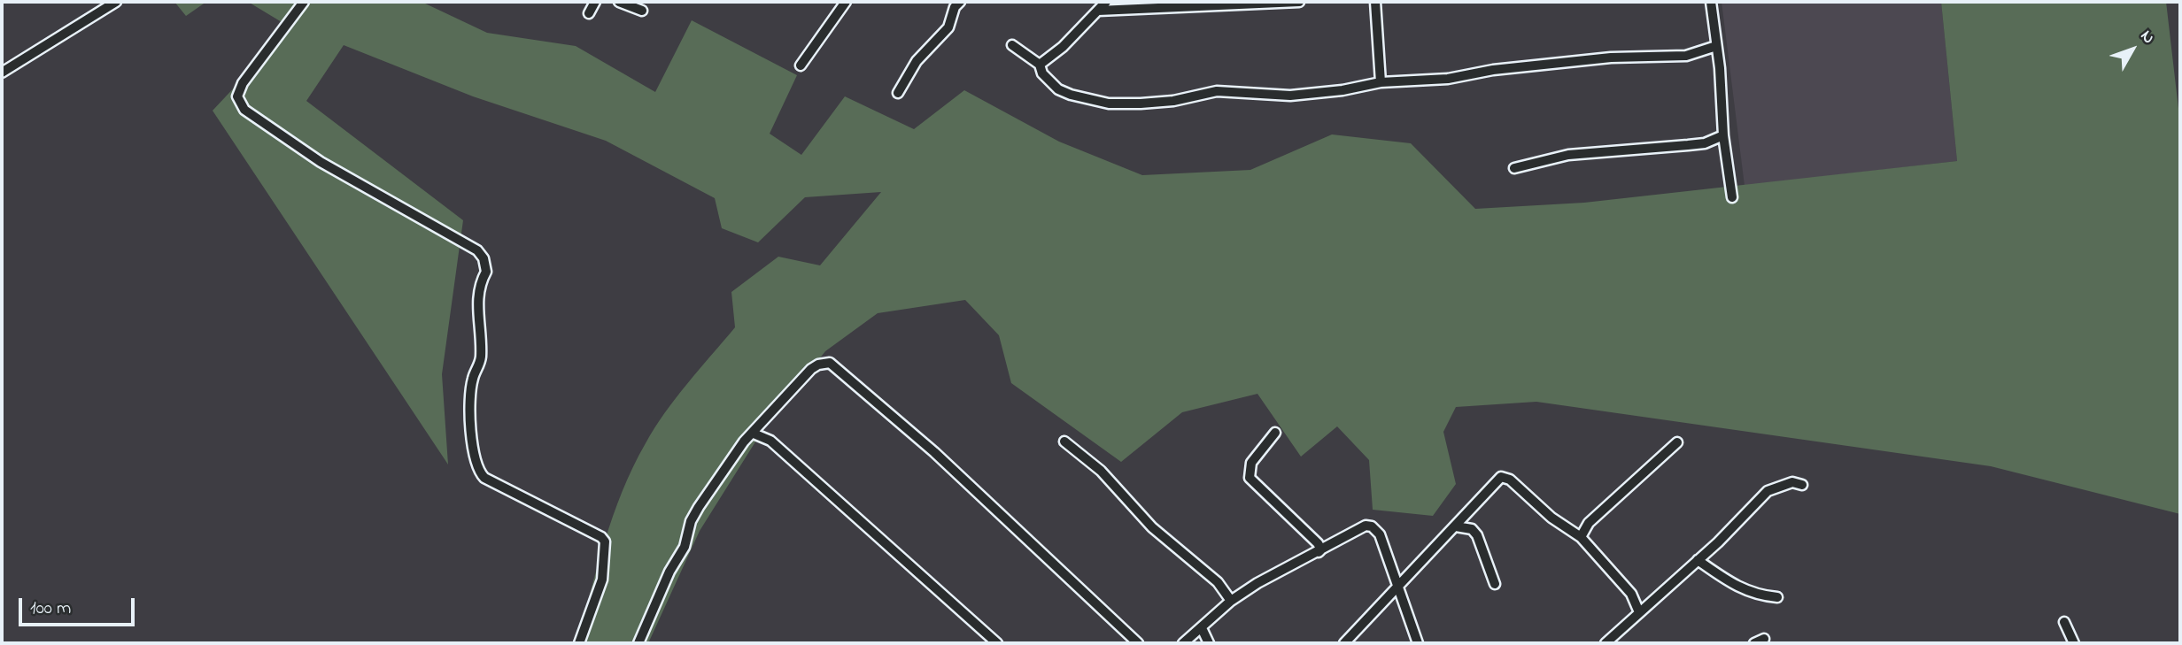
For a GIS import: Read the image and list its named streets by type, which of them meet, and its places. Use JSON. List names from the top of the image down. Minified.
{"scale_bar":"100 m","north":"top right"}
